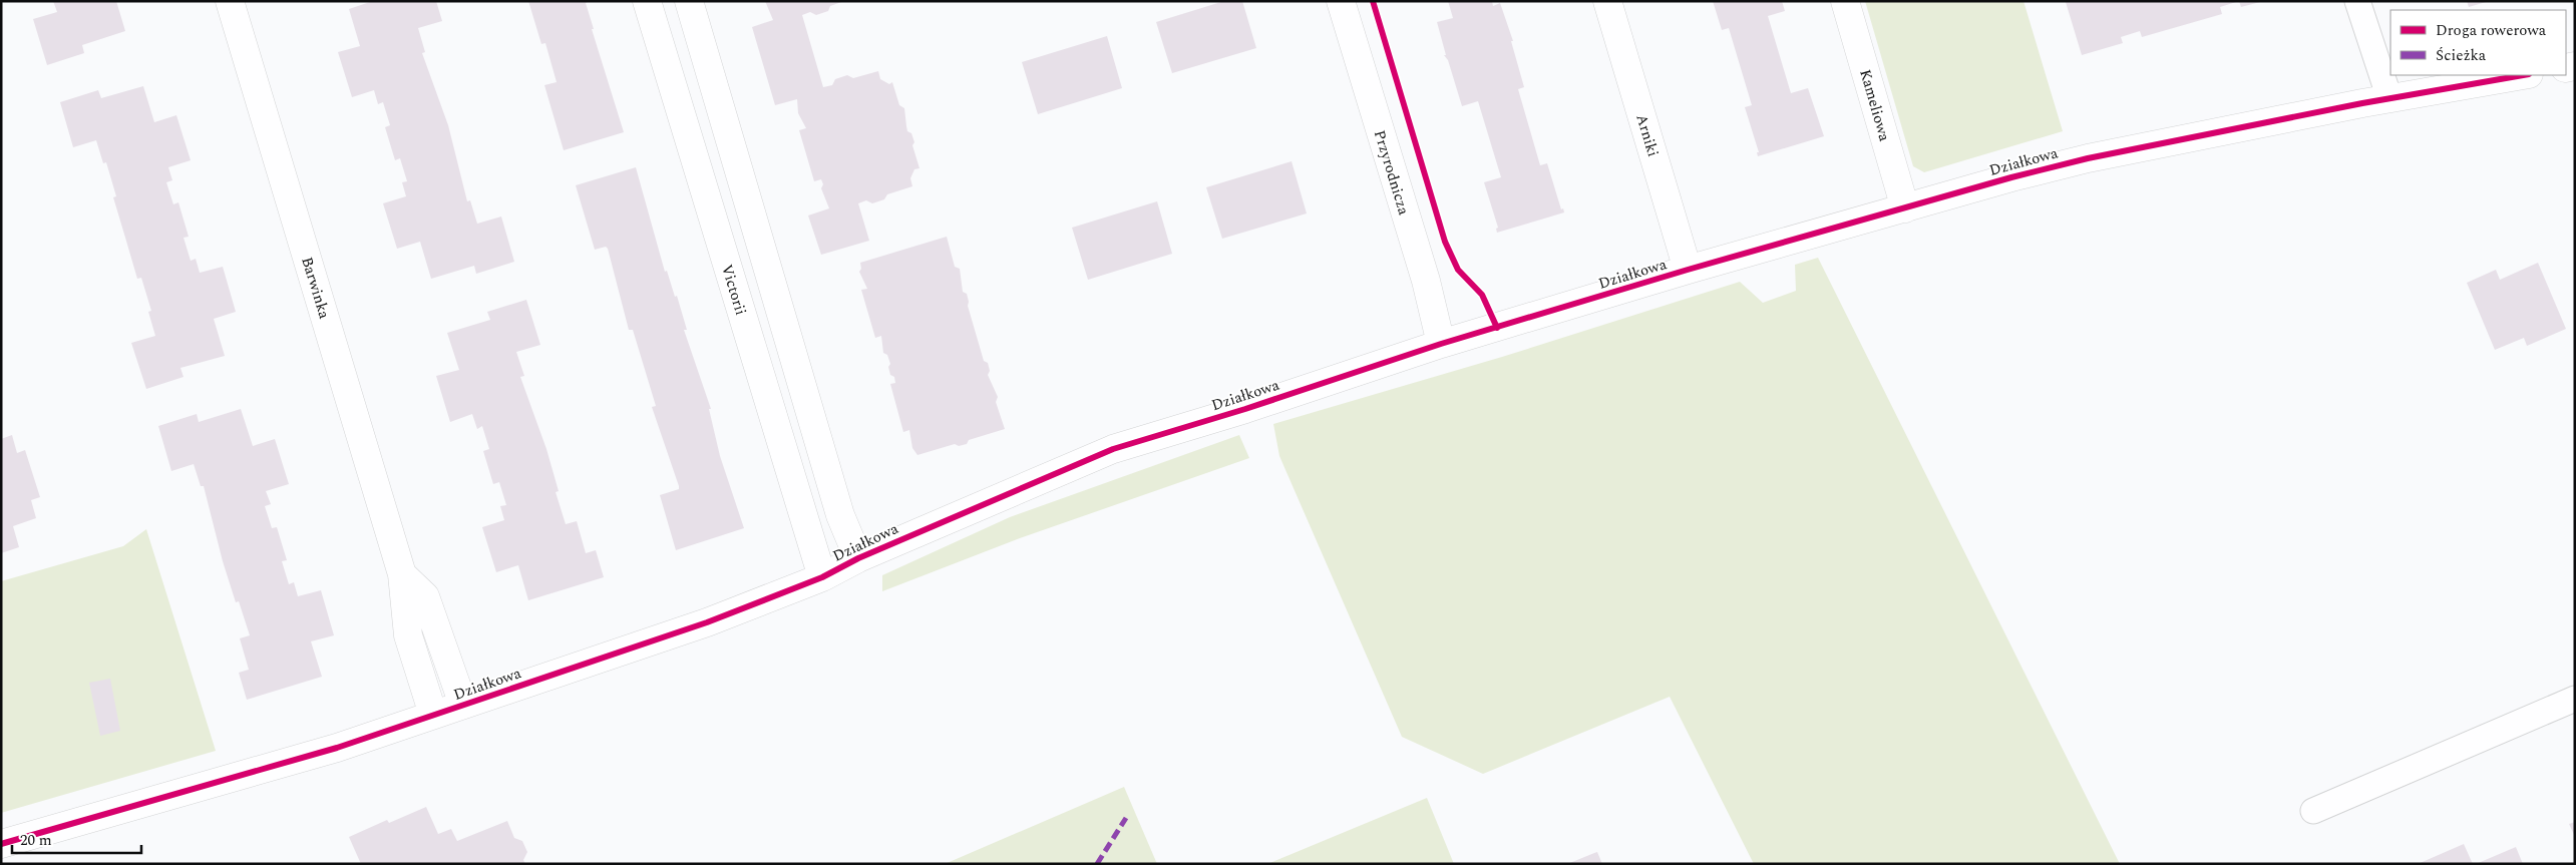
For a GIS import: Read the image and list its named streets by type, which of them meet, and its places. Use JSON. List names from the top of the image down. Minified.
{"streets":{"street":["Kameliowa","Arniki","Działkowa","Przyrodnicza","Barwinka","Victorii"]},"crossings":[["Kameliowa","Działkowa"],["Arniki","Działkowa"],["Działkowa","Przyrodnicza"],["Działkowa","Barwinka"],["Działkowa","Victorii"]],"legend":["Droga rowerowa","Ścieżka"],"scale_bar":"20 m"}
